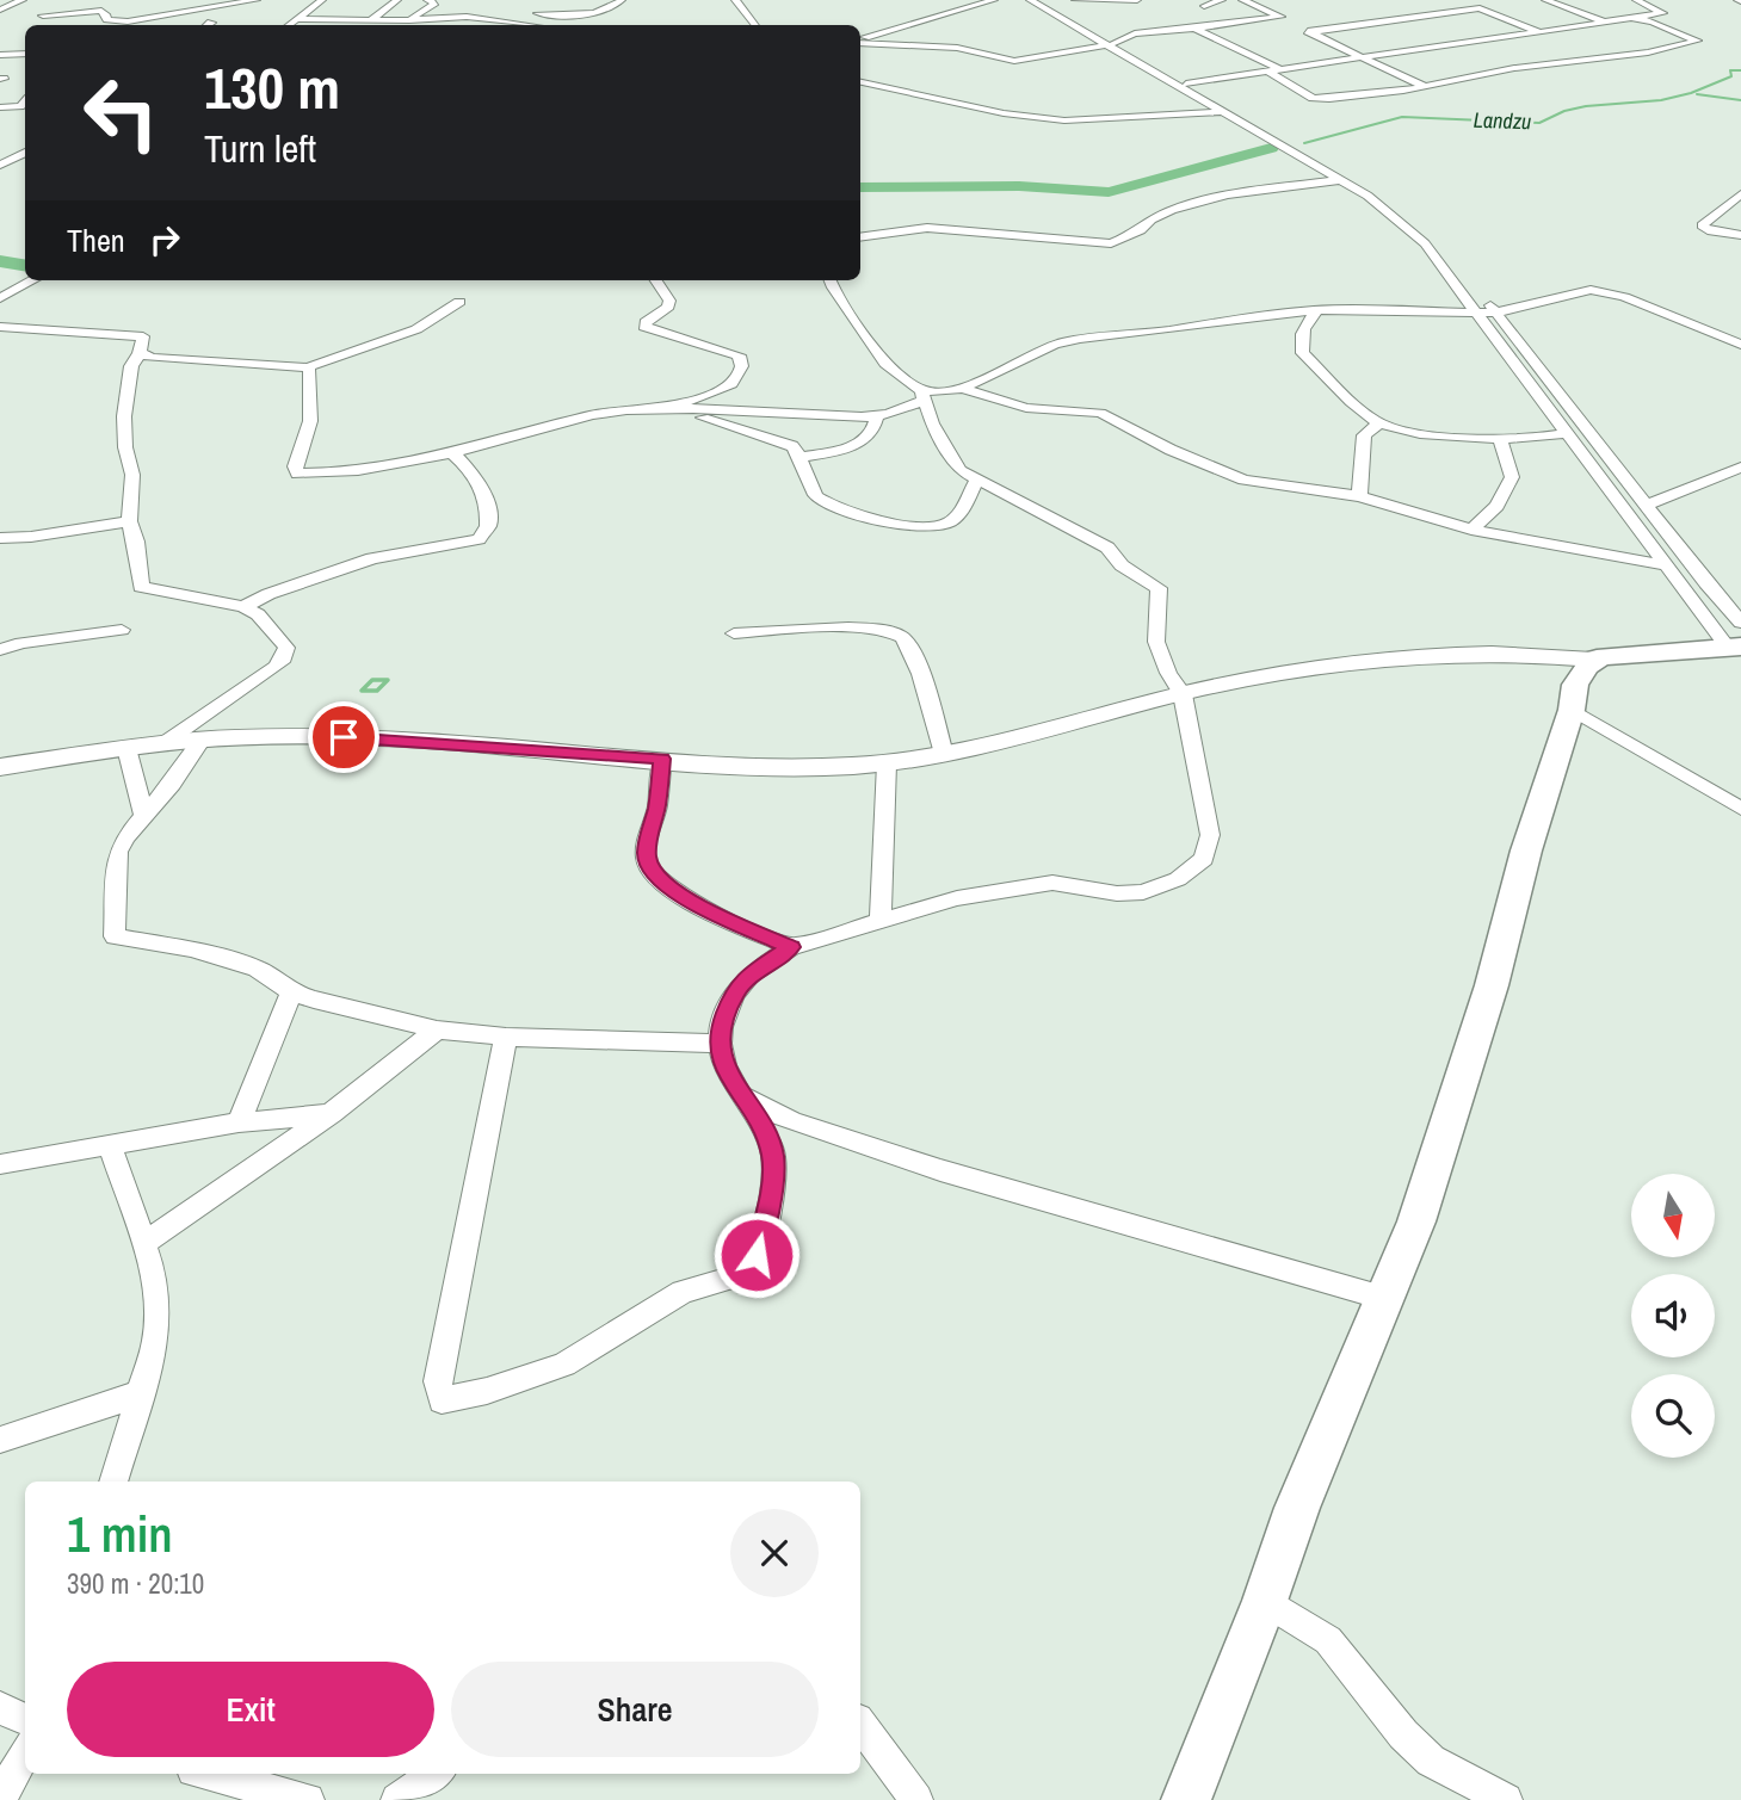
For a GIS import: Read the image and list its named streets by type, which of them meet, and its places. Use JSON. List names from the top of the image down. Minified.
{"water":["Landzu"],"north":"bottom","page":{"turn":["130 m","Turn left"],"then":"Then","heading":["1 min","390 m · 20:10"],"buttons":["Exit","Share"]}}
